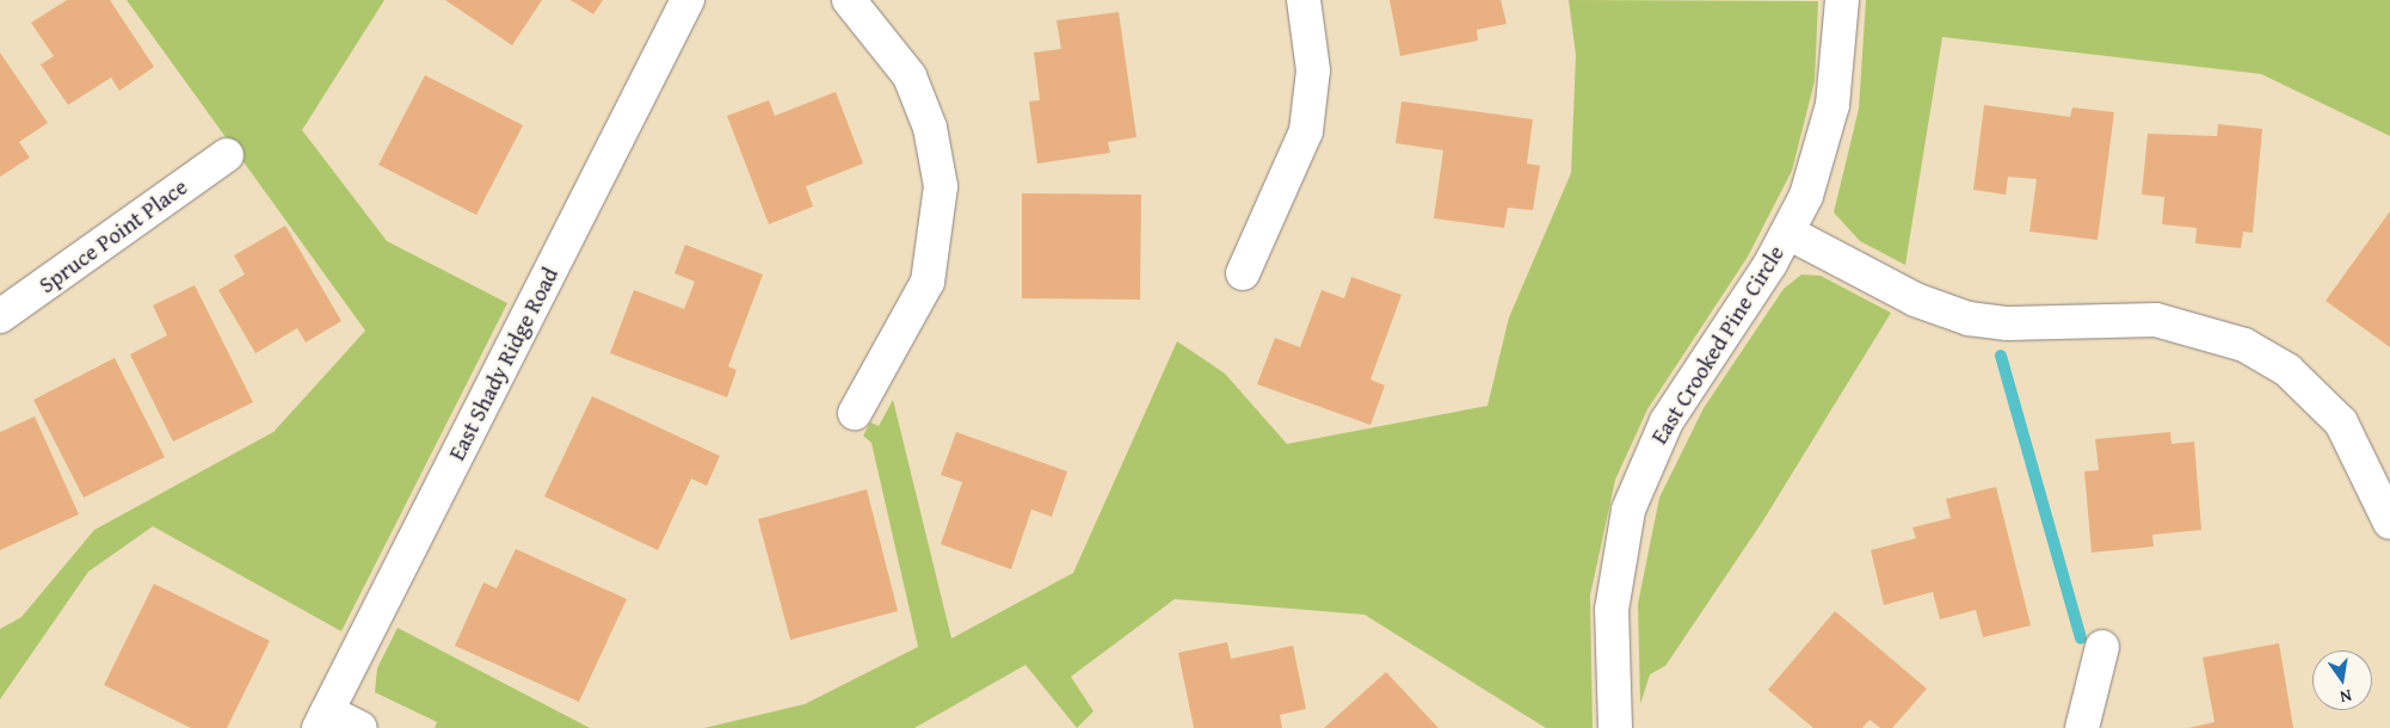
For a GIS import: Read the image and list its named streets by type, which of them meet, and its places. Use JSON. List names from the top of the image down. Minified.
{"streets":{"street":["Spruce Point Place","East Crooked Pine Circle","East Shady Ridge Road"]},"north":"bottom"}
